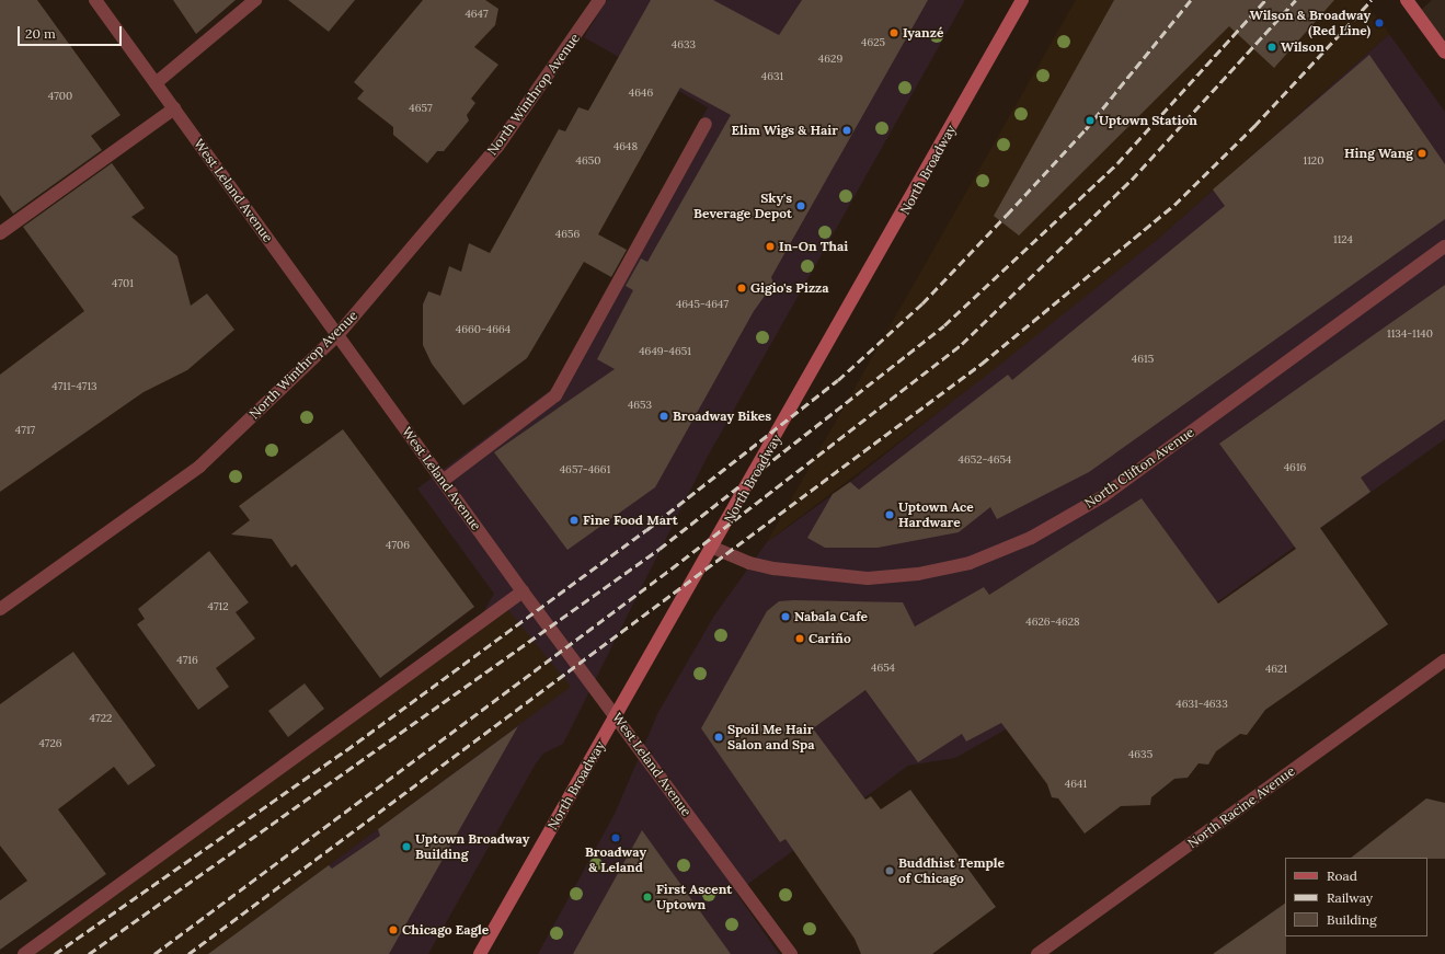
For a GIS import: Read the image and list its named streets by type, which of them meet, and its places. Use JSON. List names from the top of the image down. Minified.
{"streets":{"main road":["North Broadway"],"street":["North Winthrop Avenue","West Leland Avenue","North Clifton Avenue","North Racine Avenue"]},"crossings":[["North Winthrop Avenue","West Leland Avenue"],["North Broadway","West Leland Avenue"],["North Broadway","North Clifton Avenue"]],"places":["Wilson & Broadway (Red Line)","Iyanzé","Wilson","Uptown Station","Elim Wigs & Hair","Hing Wang","Sky's Beverage Depot","In-On Thai","Gigio's Pizza","Broadway Bikes","Uptown Ace Hardware","Fine Food Mart","Nabala Cafe","Cariño","Spoil Me Hair Salon and Spa","Broadway & Leland","Uptown Broadway Building","Buddhist Temple of Chicago","First Ascent Uptown","Chicago Eagle"],"house_numbers":["4647","4625","4633","4629","4631","4646","4700","4657","4648","4650","1120","4656","1124","4701","4645-4647","4660-4664","1134-1140","4649-4651","4615","4711-4713","4653","4717","4652-4654","4616","4657-4661","4706","4712","4626-4628","4716","4654","4621","4631-4633","4722","4726","4635","4641"],"legend":["Road","Railway","Building"],"scale_bar":"20 m"}
